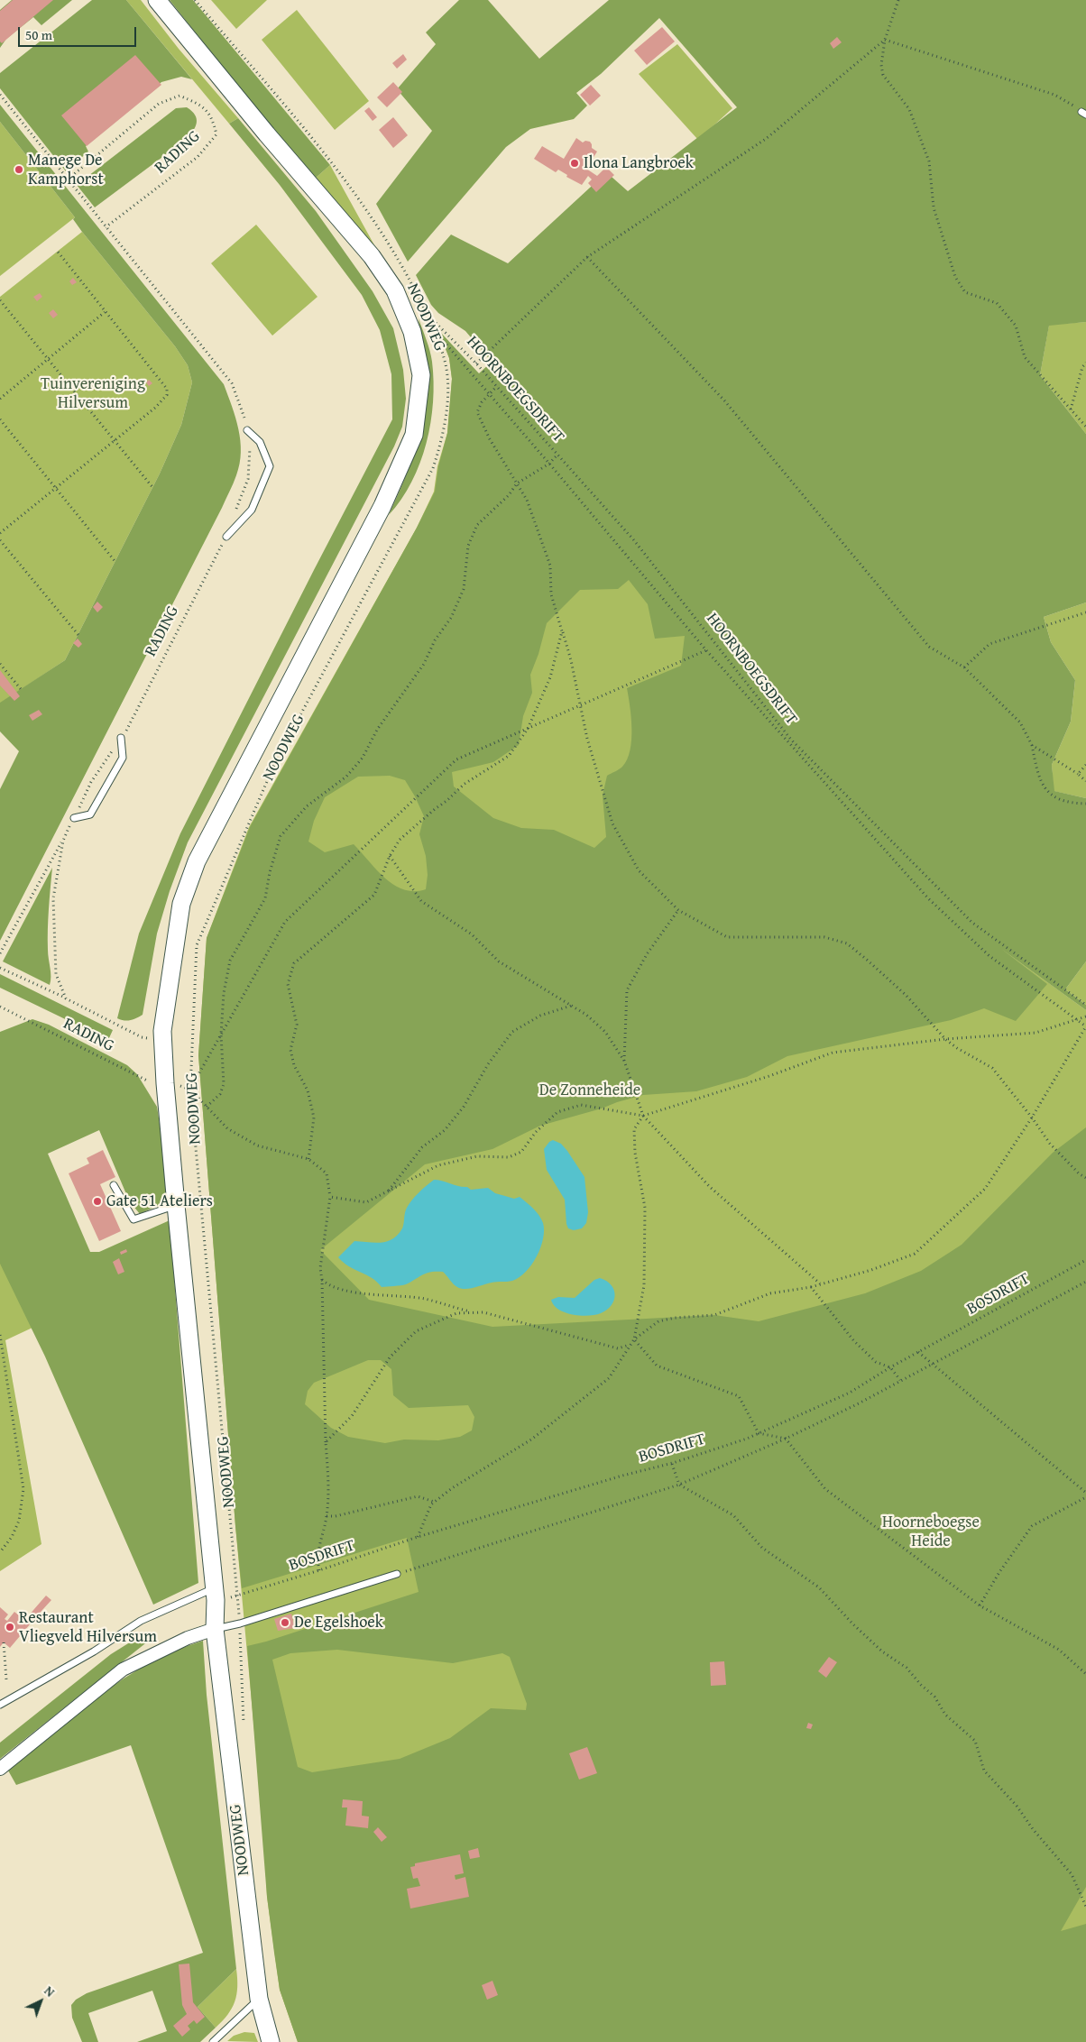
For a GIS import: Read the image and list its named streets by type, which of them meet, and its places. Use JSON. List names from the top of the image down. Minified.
{"streets":{"main road":["NOODWEG"],"path":["RADING","HOORNBOEGSDRIFT","BOSDRIFT"]},"crossings":[["RADING","NOODWEG"],["NOODWEG","HOORNBOEGSDRIFT"],["NOODWEG","BOSDRIFT"]],"parks":["Tuinvereniging Hilversum","De Zonneheide","Hoorneboegse Heide"],"places":["Ilona Langbroek","Manege De Kamphorst","Gate 51 Ateliers","De Egelshoek","Restaurant Vliegveld Hilversum"],"scale_bar":"50 m","north":"top right"}
